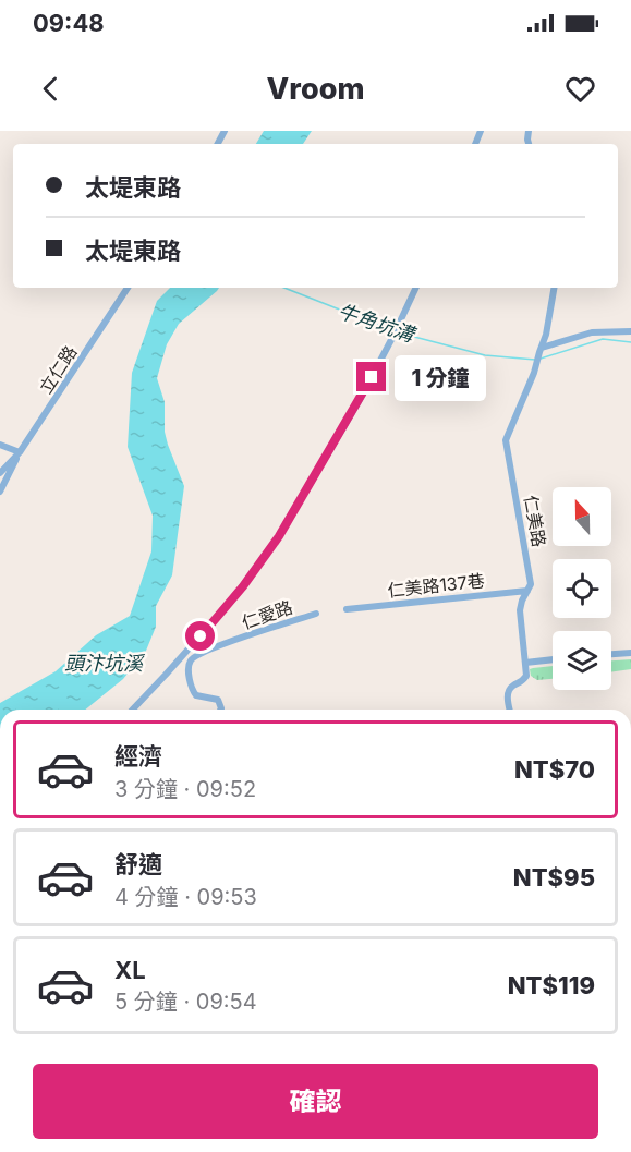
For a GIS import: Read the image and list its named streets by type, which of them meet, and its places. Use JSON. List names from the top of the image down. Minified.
{"streets":{"street":["立仁路","仁美路","仁美路137巷","仁愛路"]},"crossings":[["仁美路","仁美路137巷"]],"water":["牛角坑溝","頭汴坑溪"],"north":"top","page":{"status":"09:48","header":"Vroom","banner":["太堤東路","太堤東路"],"bubble":"1 分鐘","list":[{"name":"經濟","note":"3 分鐘 · 09:52","value":"NT$70"},{"name":"舒適","note":"4 分鐘 · 09:53","value":"NT$95"},{"name":"XL","note":"5 分鐘 · 09:54","value":"NT$119"}],"buttons":"確認"}}
